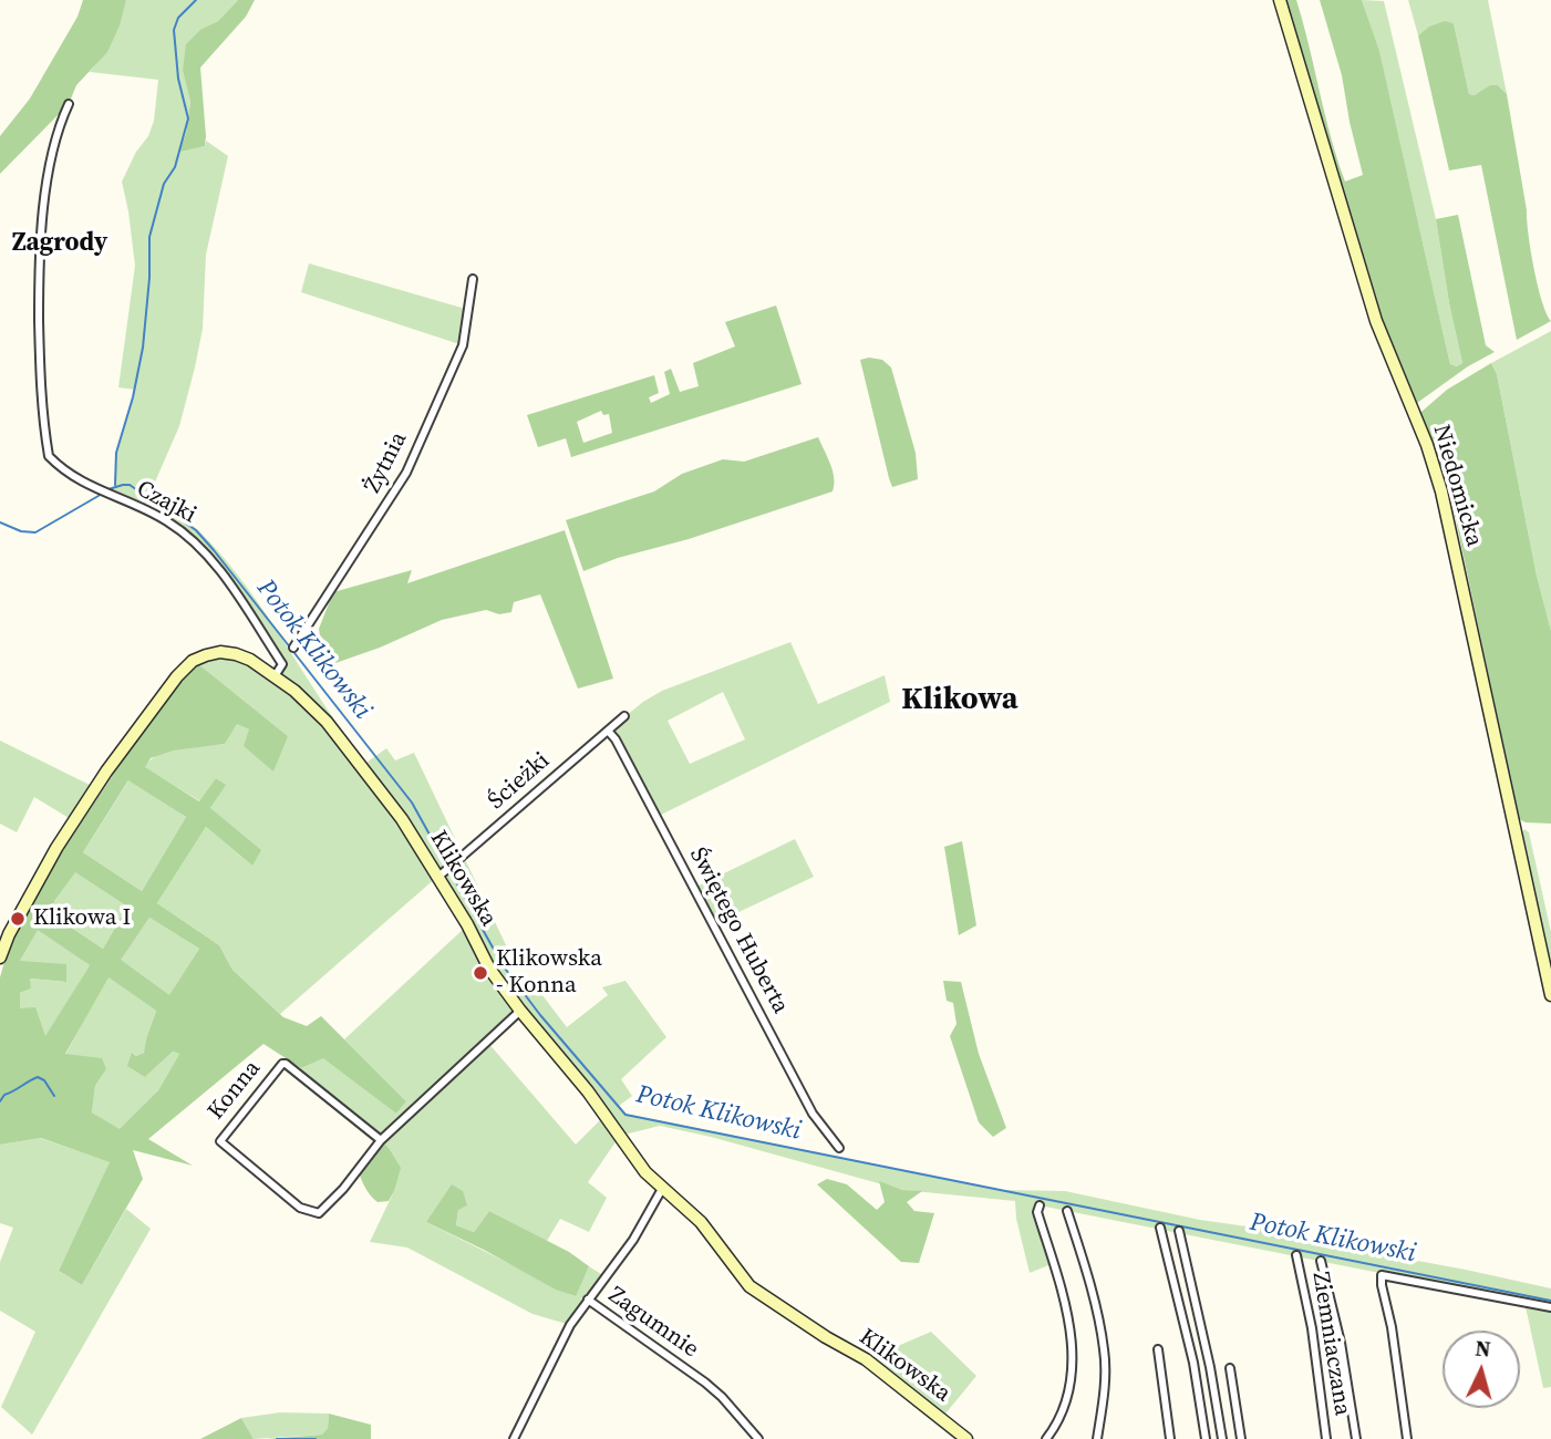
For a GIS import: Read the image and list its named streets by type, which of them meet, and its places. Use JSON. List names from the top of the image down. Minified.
{"streets":{"street":["Żytnia","Niedomicka","Czajki","Ścieżki","Klikowska","Świętego Huberta","Konna","Zagumnie","Ziemniaczana"]},"crossings":[["Czajki","Klikowska"],["Ścieżki","Klikowska"],["Ścieżki","Świętego Huberta"],["Klikowska","Konna"],["Klikowska","Zagumnie"]],"districts":["Zagrody","Klikowa"],"water":["Potok Klikowski"],"places":["Klikowa I","Klikowska - Konna"],"north":"top"}
